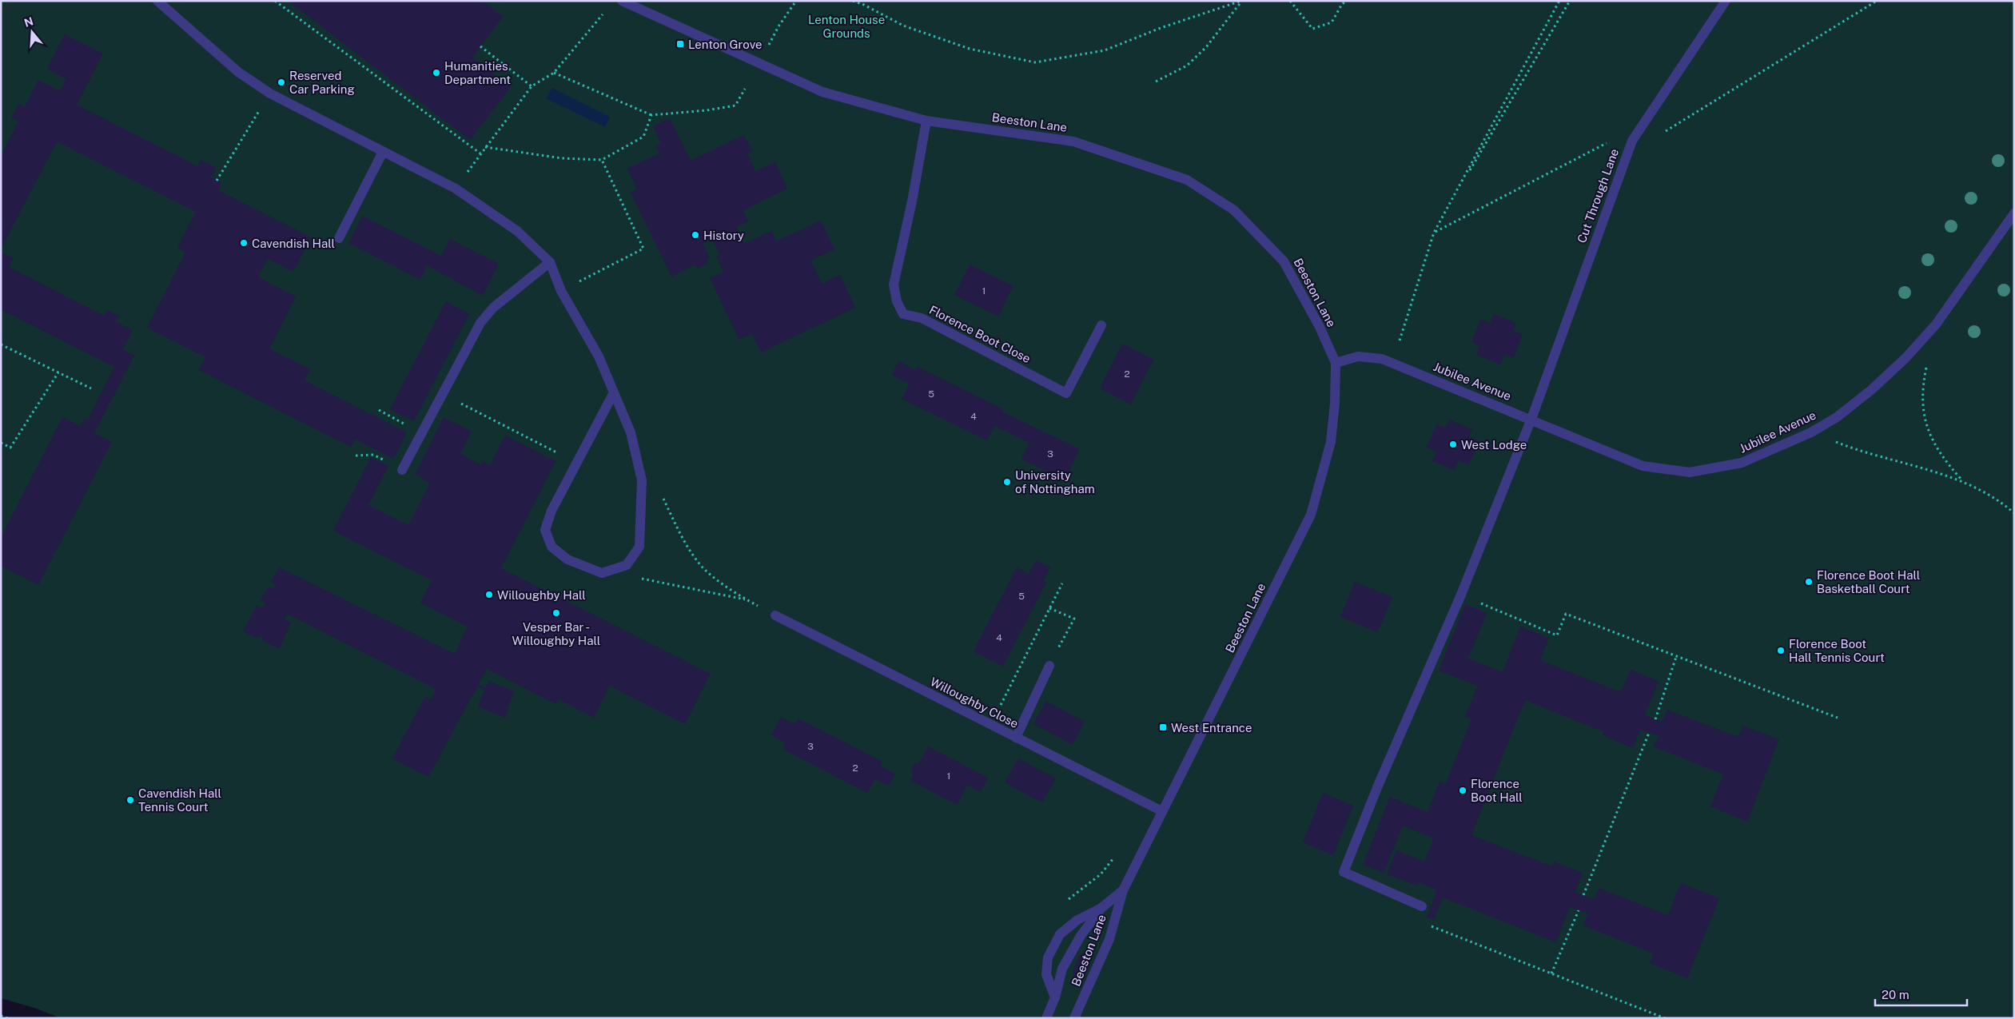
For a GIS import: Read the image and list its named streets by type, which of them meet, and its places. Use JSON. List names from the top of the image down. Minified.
{"streets":{"street":["Beeston Lane","Cut Through Lane","Florence Boot Close","Jubilee Avenue","Willoughby Close"]},"crossings":[["Beeston Lane","Florence Boot Close"],["Beeston Lane","Jubilee Avenue"],["Beeston Lane","Willoughby Close"],["Cut Through Lane","Jubilee Avenue"]],"parks":["Lenton House Grounds"],"places":{"transit":["Lenton Grove","West Entrance"],"other":["Humanities Department","Reserved Car Parking","History","Cavendish Hall","West Lodge","University of Nottingham","Florence Boot Hall Basketball Court","Willoughby Hall","Vesper Bar - Willoughby Hall","Florence Boot Hall Tennis Court","Florence Boot Hall","Cavendish Hall Tennis Court"]},"house_numbers":["1","2","5","4","3","5","4","3","2","1"],"scale_bar":"20 m","north":"top"}
